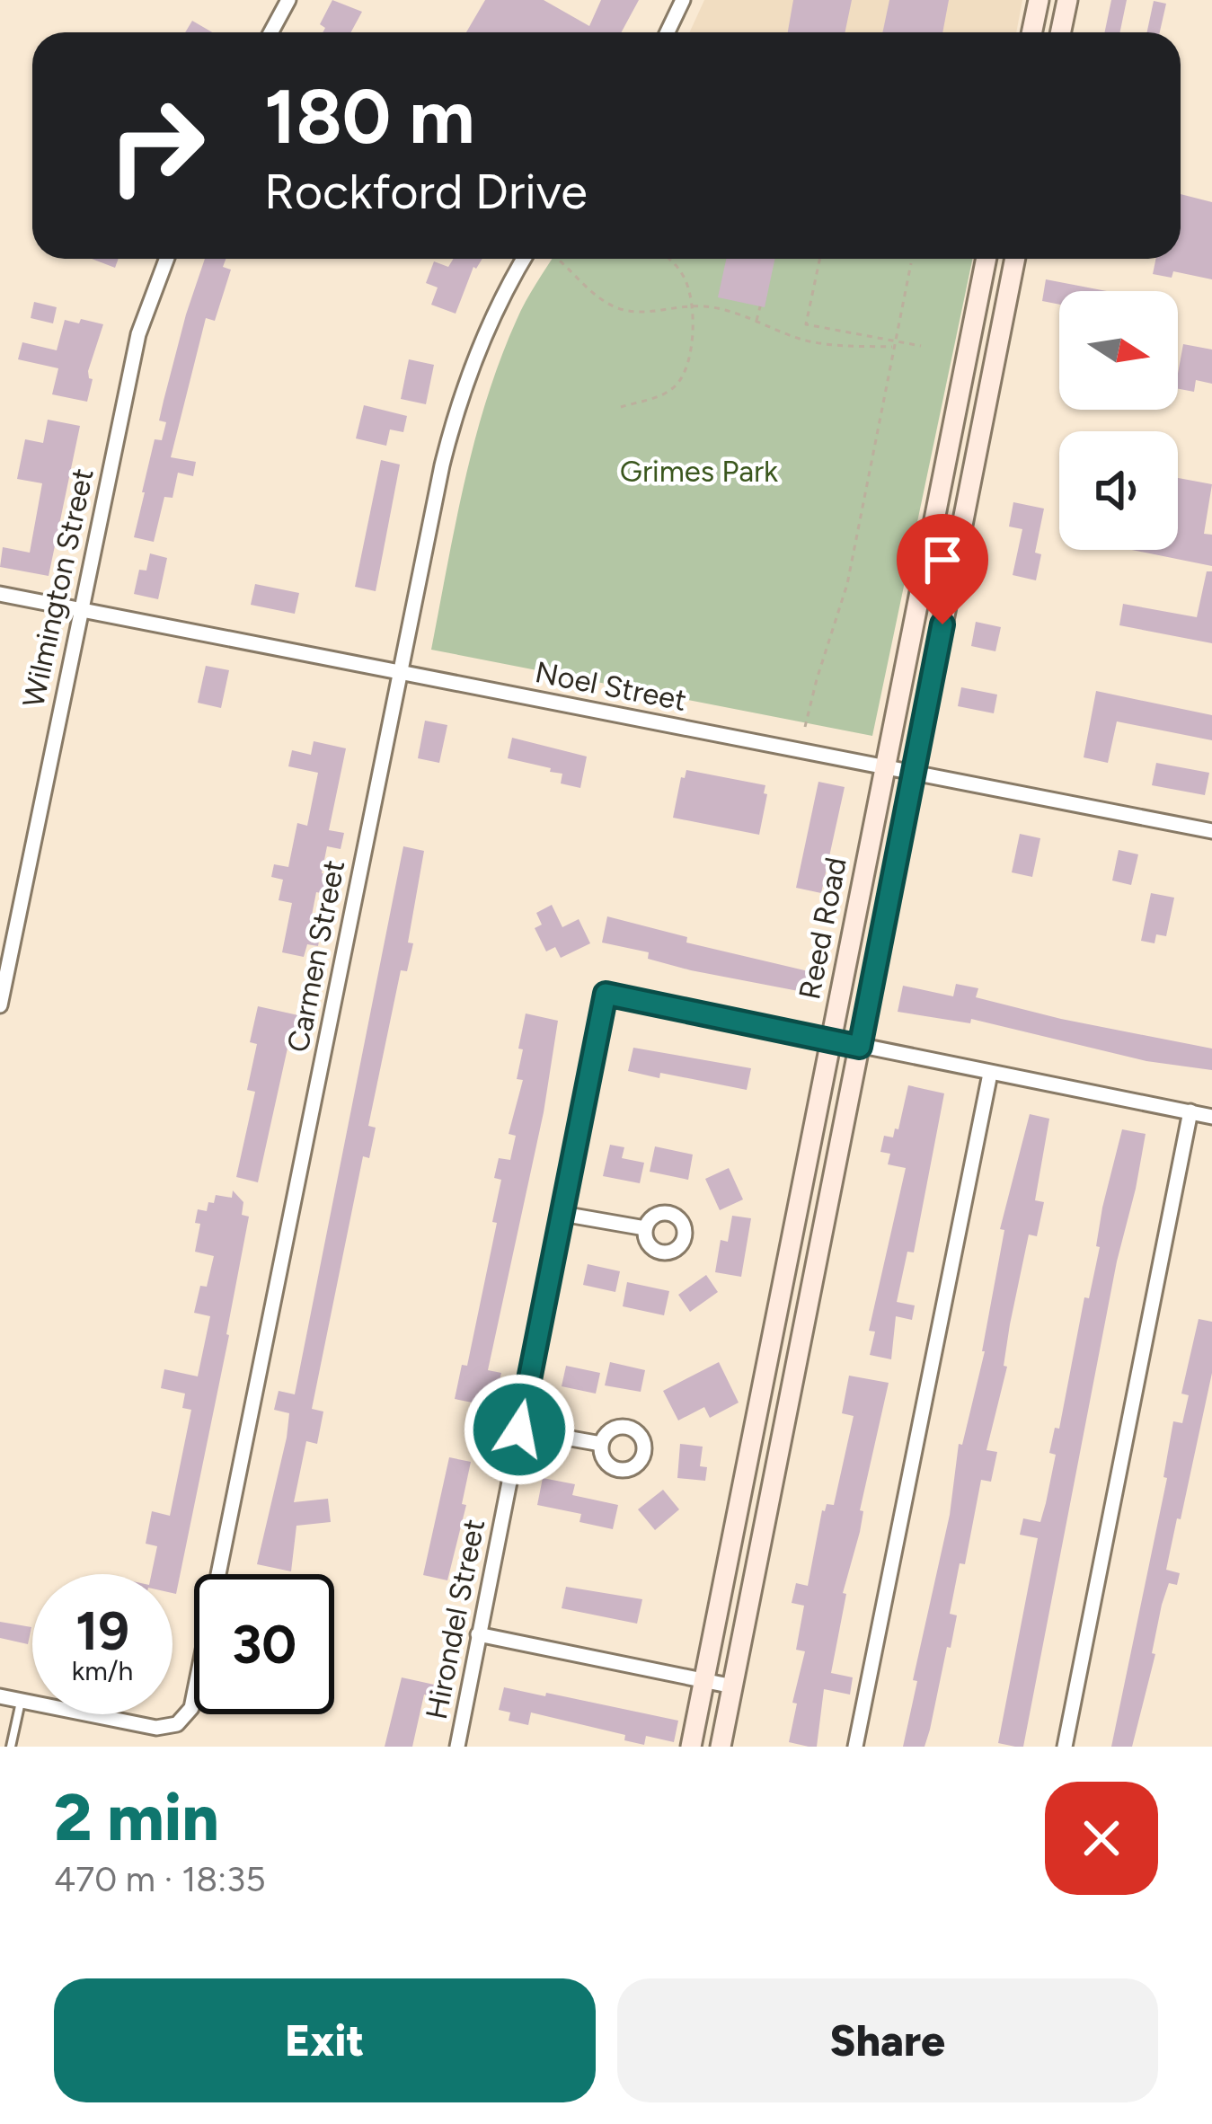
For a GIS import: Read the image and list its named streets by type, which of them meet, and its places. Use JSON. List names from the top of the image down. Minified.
{"streets":{"street":["Wilmington Street","Noel Street","Reed Road","Carmen Street","Hirondel Street"]},"crossings":[["Wilmington Street","Noel Street"],["Noel Street","Reed Road"],["Noel Street","Carmen Street"],["Reed Road","Hirondel Street"]],"parks":["Grimes Park"],"north":"right","page":{"turn":["180 m","Rockford Drive"],"speed":"19 km/h","limit":"30","heading":["2 min","470 m · 18:35"],"buttons":["Exit","Share"]}}
